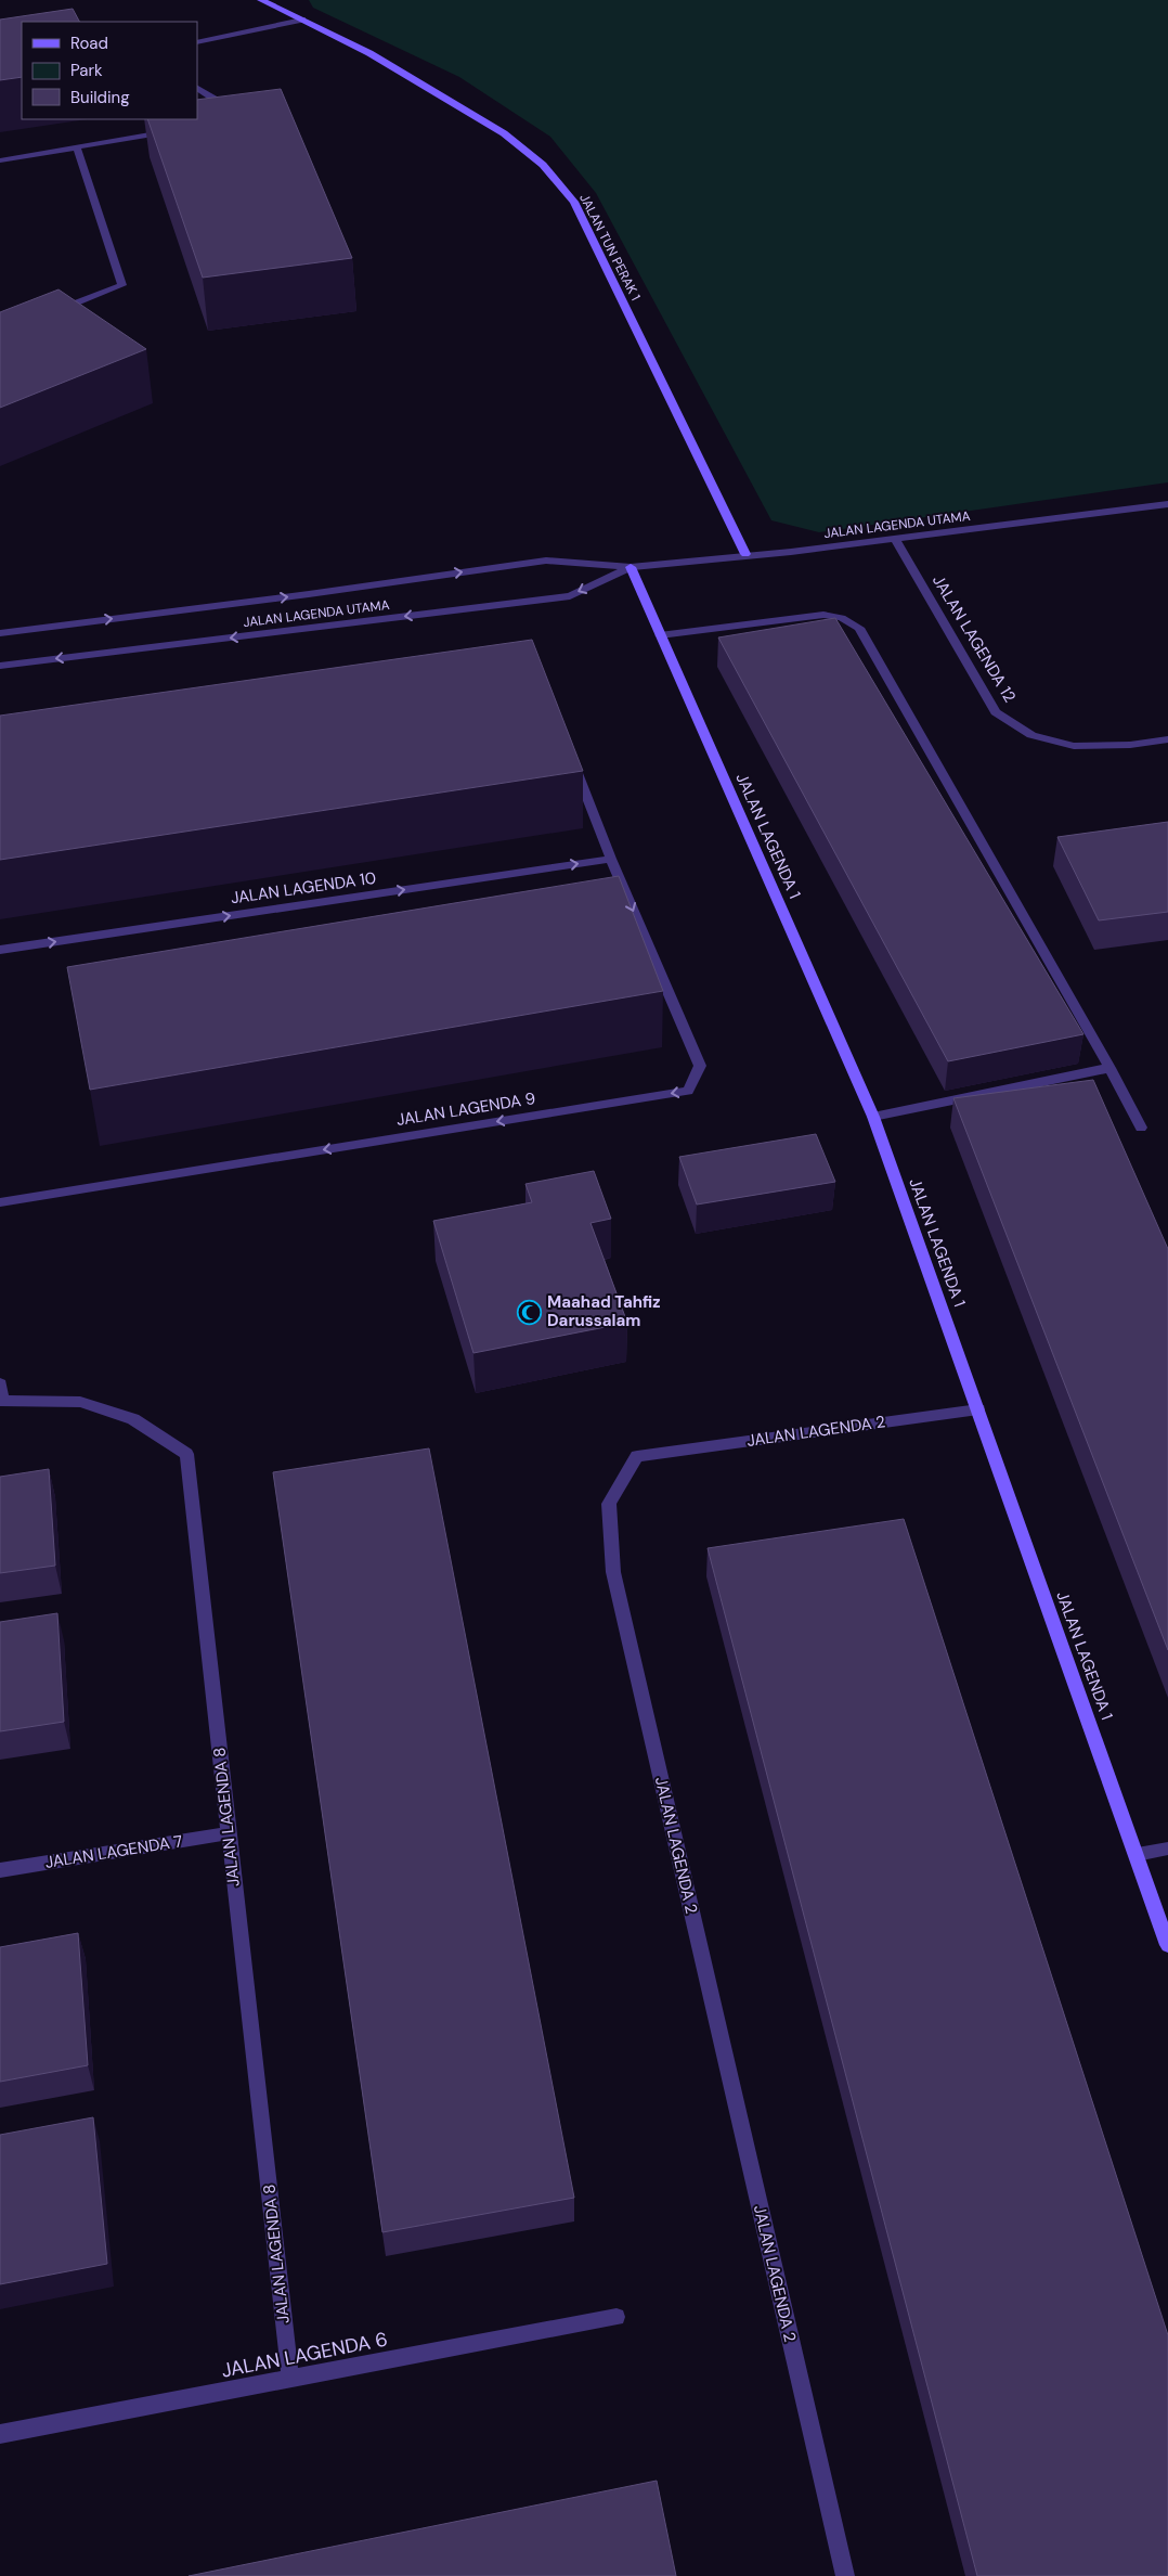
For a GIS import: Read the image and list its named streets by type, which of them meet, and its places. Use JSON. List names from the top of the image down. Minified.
{"streets":{"street":["JALAN TUN PERAK 1","JALAN LAGENDA UTAMA","JALAN LAGENDA 12","JALAN LAGENDA 1","JALAN LAGENDA 10","JALAN LAGENDA 9","JALAN LAGENDA 2","JALAN LAGENDA 8","JALAN LAGENDA 7","JALAN LAGENDA 6"]},"crossings":[["JALAN TUN PERAK 1","JALAN LAGENDA UTAMA"],["JALAN LAGENDA UTAMA","JALAN LAGENDA 12"],["JALAN LAGENDA UTAMA","JALAN LAGENDA 1"],["JALAN LAGENDA 1","JALAN LAGENDA 2"],["JALAN LAGENDA 10","JALAN LAGENDA 9"],["JALAN LAGENDA 8","JALAN LAGENDA 7"],["JALAN LAGENDA 8","JALAN LAGENDA 6"]],"one_way":["JALAN LAGENDA 10"],"places":{"mosque":["Maahad Tahfiz Darussalam"]},"legend":["Road","Park","Building"]}
